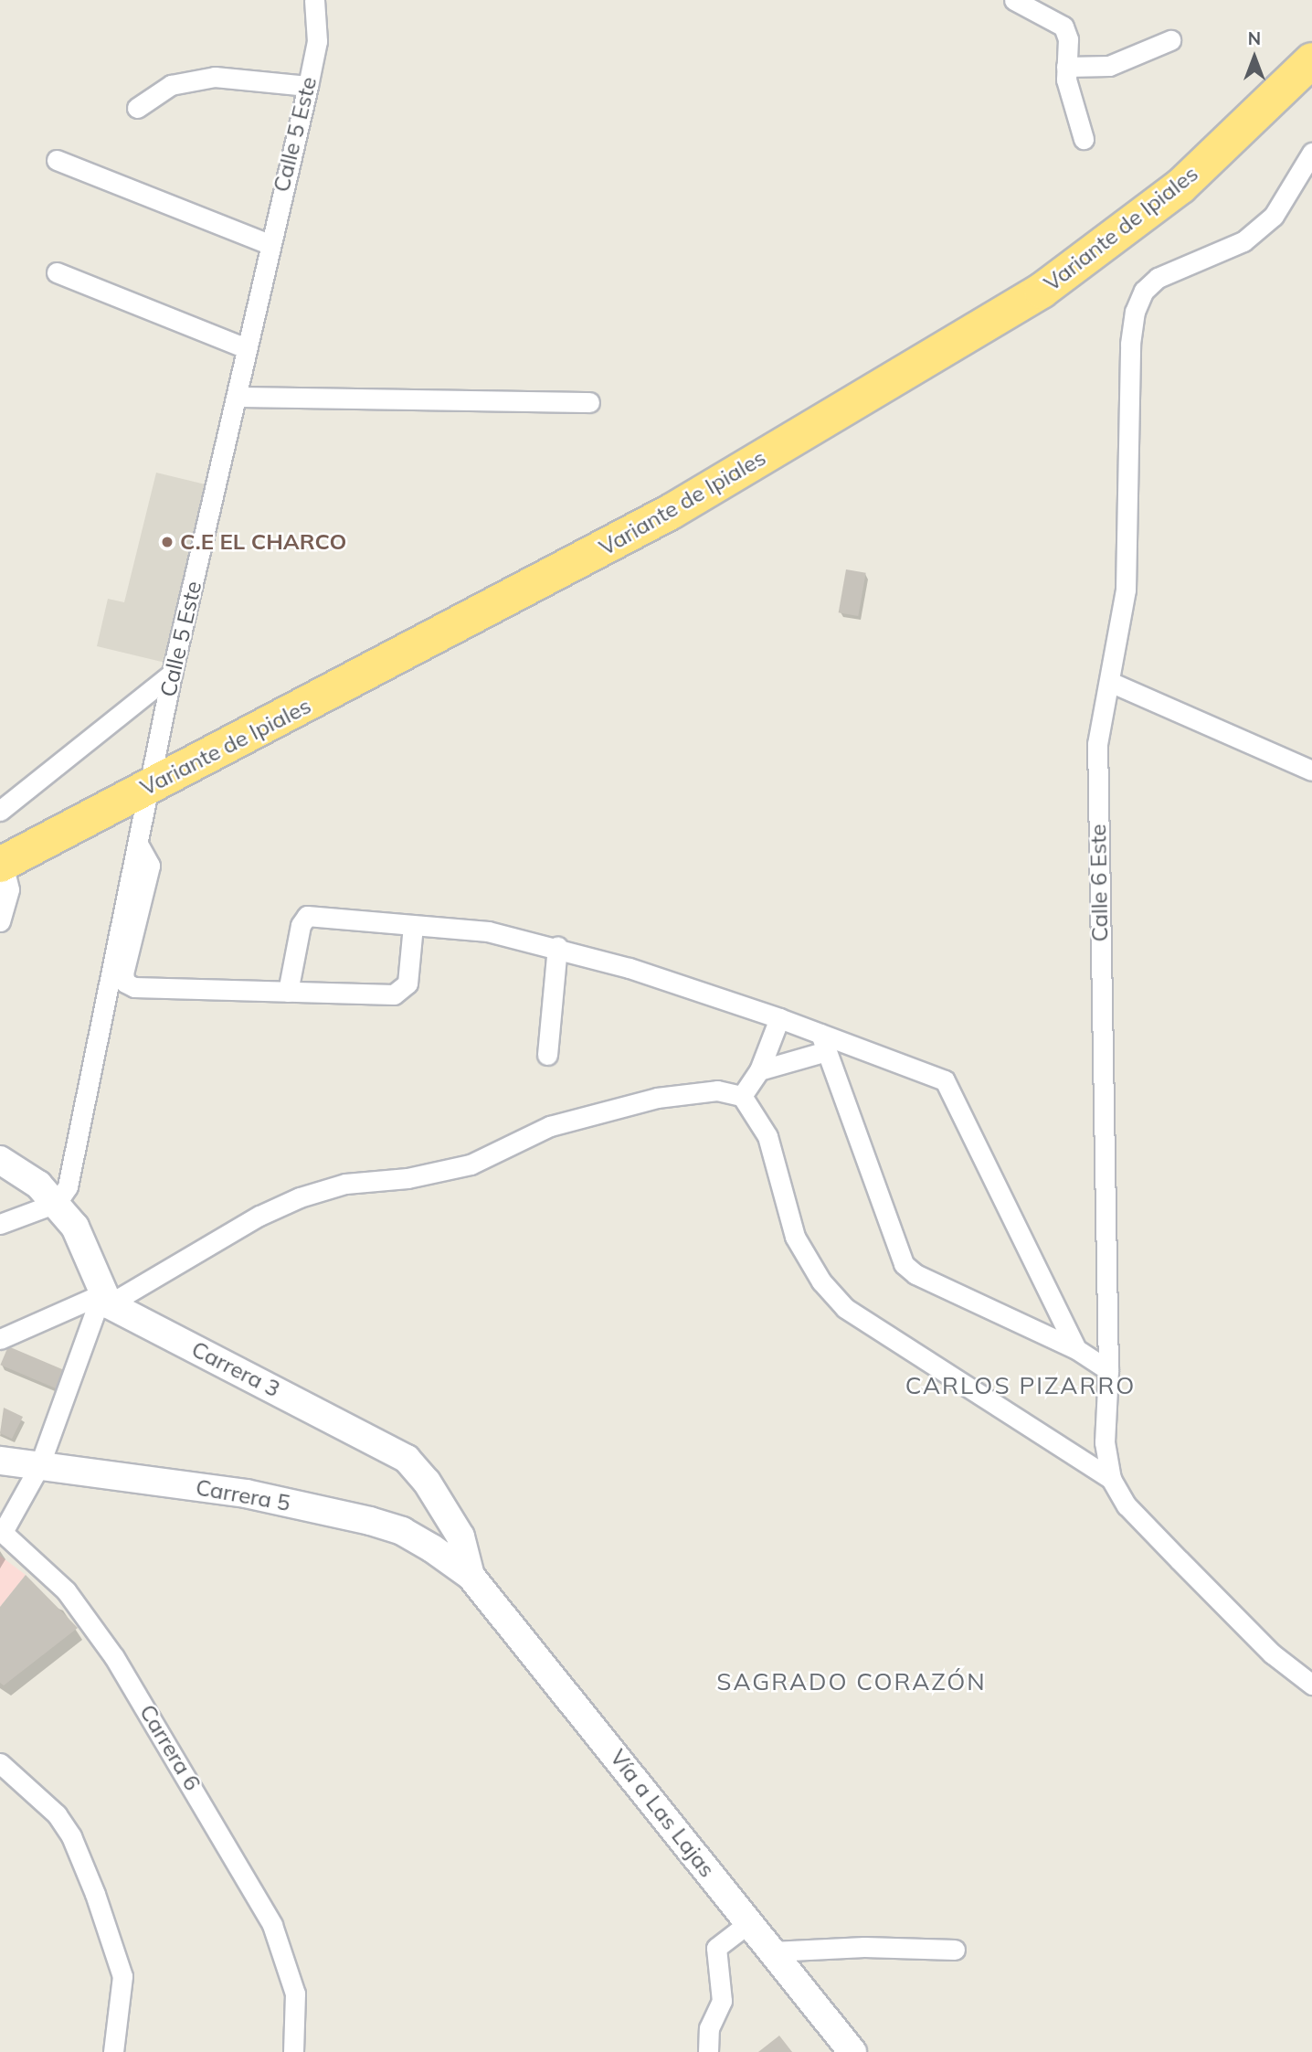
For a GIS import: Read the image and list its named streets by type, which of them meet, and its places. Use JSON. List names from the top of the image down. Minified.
{"streets":{"highway":["Variante de Ipiales"],"street":["Calle 5 Este","Calle 6 Este","Carrera 3","Carrera 5","Carrera 6","Vía a Las Lajas"]},"crossings":[["Calle 5 Este","Variante de Ipiales"],["Carrera 3","Carrera 5"],["Carrera 3","Vía a Las Lajas"],["Carrera 5","Vía a Las Lajas"]],"districts":["CARLOS PIZARRO","SAGRADO CORAZÓN"],"places":["C.E EL CHARCO"],"north":"top"}
